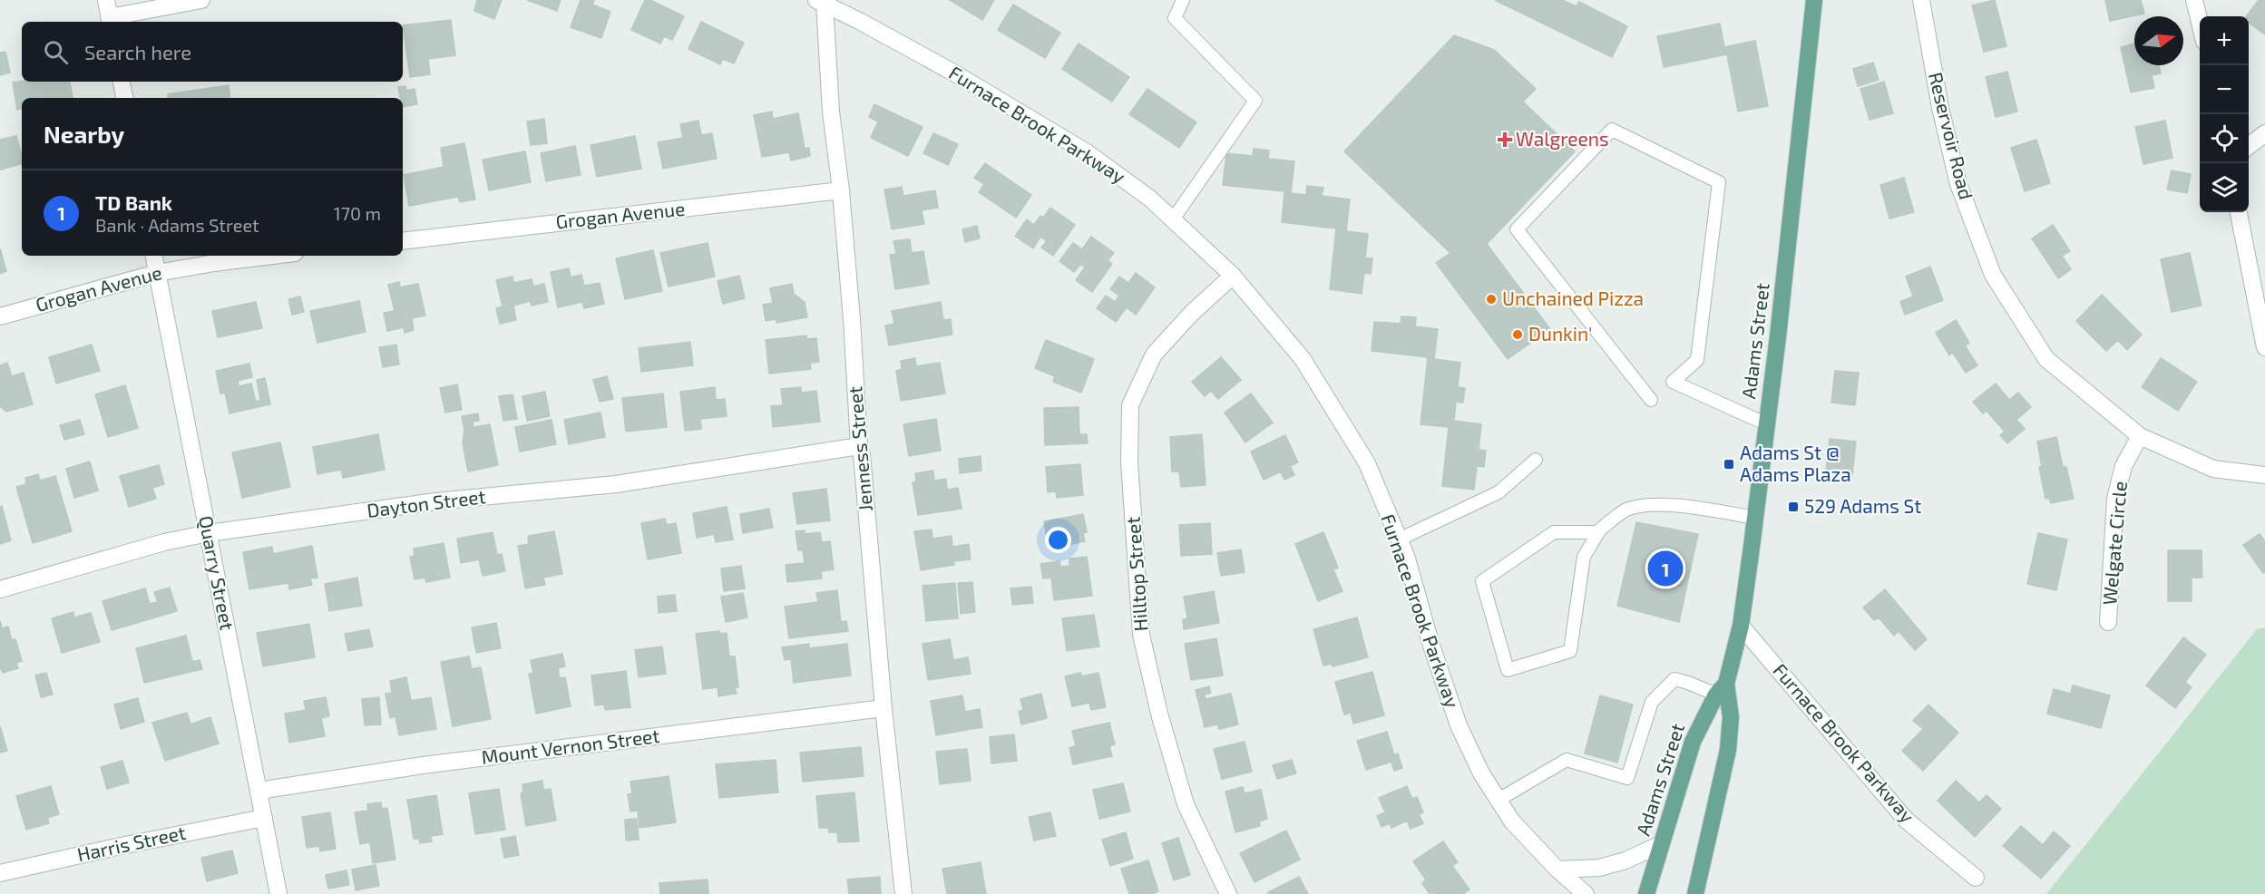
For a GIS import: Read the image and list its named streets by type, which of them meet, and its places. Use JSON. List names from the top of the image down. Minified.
{"streets":{"main road":["Adams Street"],"street":["Furnace Brook Parkway","Reservoir Road","Grogan Avenue","Jenness Street","Dayton Street","Welgate Circle","Quarry Street","Hilltop Street","Mount Vernon Street","Harris Street"]},"crossings":[["Furnace Brook Parkway","Adams Street"],["Furnace Brook Parkway","Jenness Street"],["Furnace Brook Parkway","Hilltop Street"],["Reservoir Road","Welgate Circle"],["Grogan Avenue","Jenness Street"],["Grogan Avenue","Quarry Street"],["Jenness Street","Dayton Street"],["Jenness Street","Mount Vernon Street"],["Dayton Street","Quarry Street"],["Quarry Street","Mount Vernon Street"],["Quarry Street","Harris Street"]],"places":{"health":["Walgreens"],"other":["Unchained Pizza","Dunkin'"],"transit":["Adams St @ Adams Plaza","529 Adams St"]},"north":"right","page":{"map_buttons":["+","−"],"search":"Search here","heading":"Nearby","list":[{"mark":"1","name":"TD Bank","note":"Bank · Adams Street","value":"170 m"}],"pins":"1"}}
